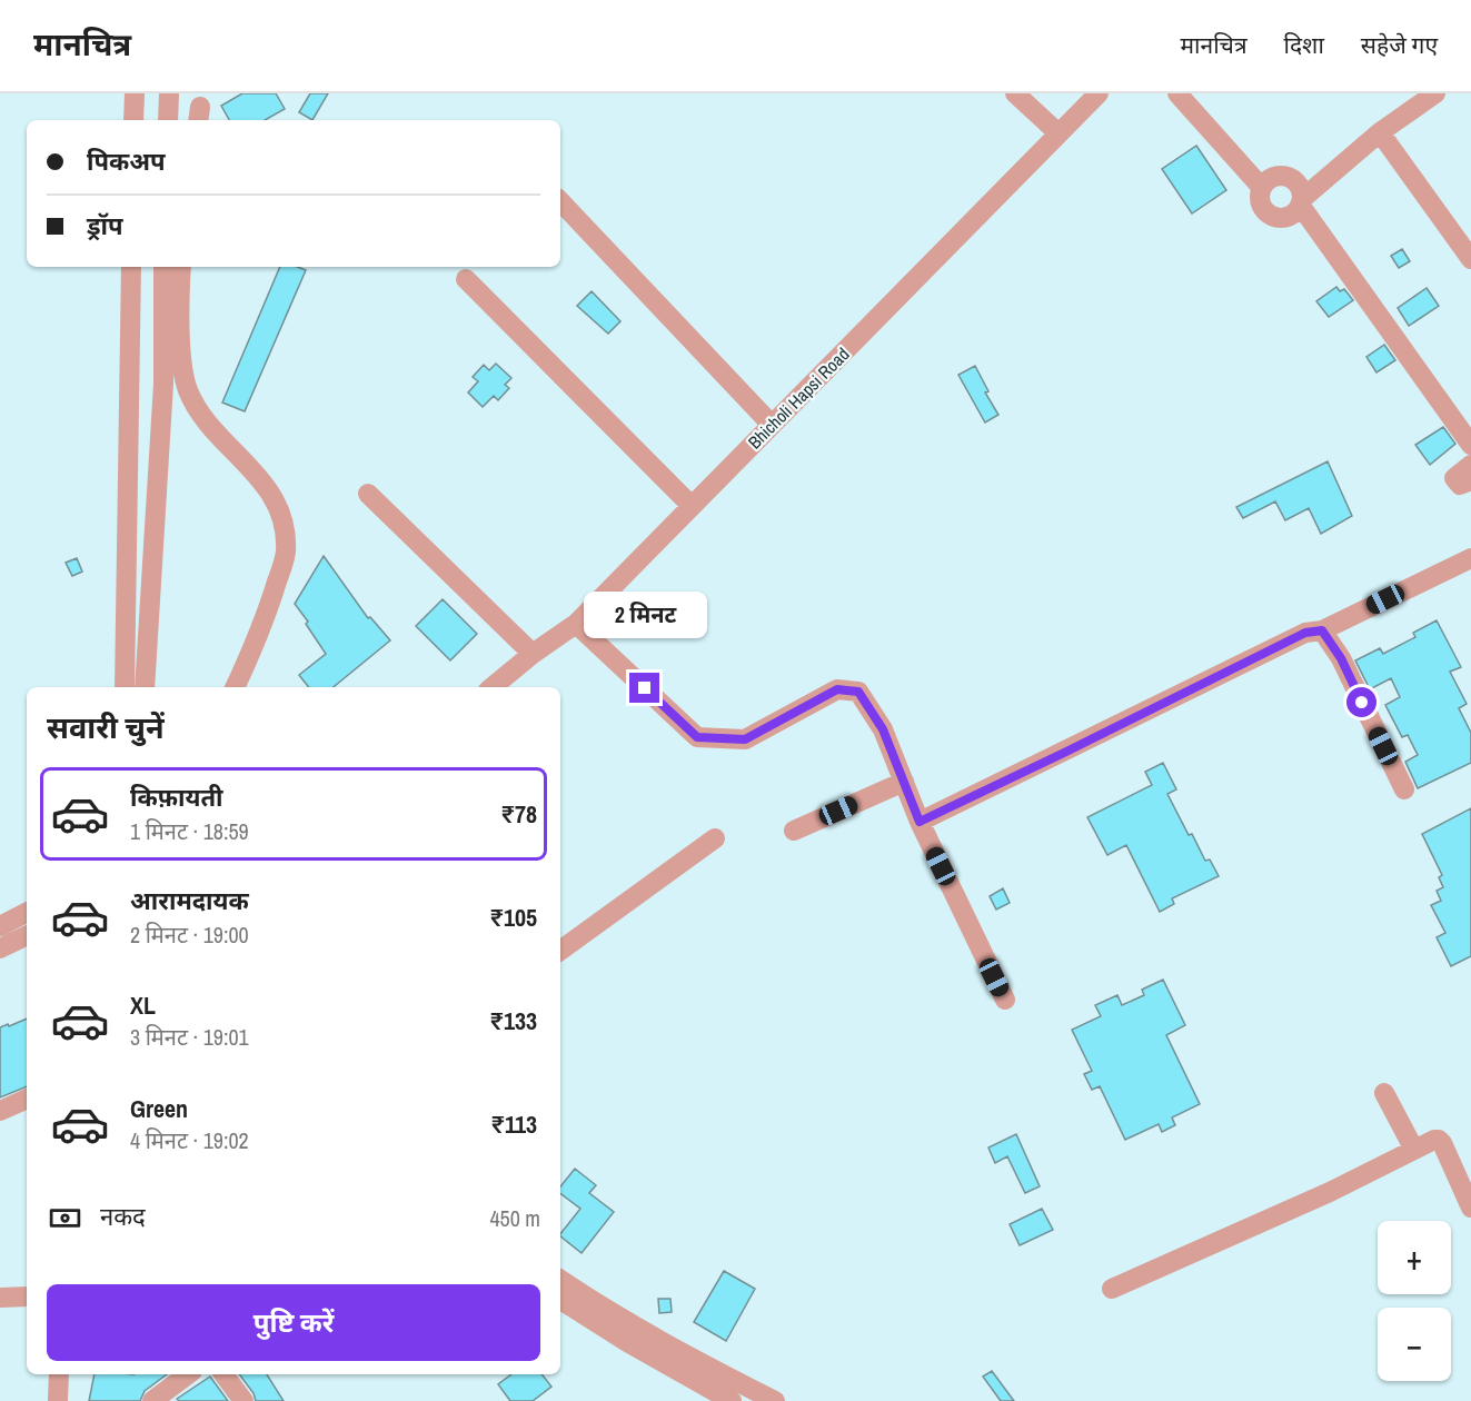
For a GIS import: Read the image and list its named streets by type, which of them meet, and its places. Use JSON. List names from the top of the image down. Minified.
{"streets":{"street":["Bhicholi Hapsi Road"]},"page":{"header":"मानचित्र","nav":["मानचित्र","दिशा","सहेजे गए"],"banner":["पिकअप","ड्रॉप"],"bubble":"2 मिनट","heading":"सवारी चुनें","list":[{"name":"किफ़ायती","note":"1 मिनट · 18:59","value":"₹78"},{"name":"आरामदायक","note":"2 मिनट · 19:00","value":"₹105"},{"name":"XL","note":"3 मिनट · 19:01","value":"₹133"},{"name":"Green","note":"4 मिनट · 19:02","value":"₹113"}],"pay":["नकद","450 m"],"map_buttons":["+","−"],"buttons":"पुष्टि करें"}}
